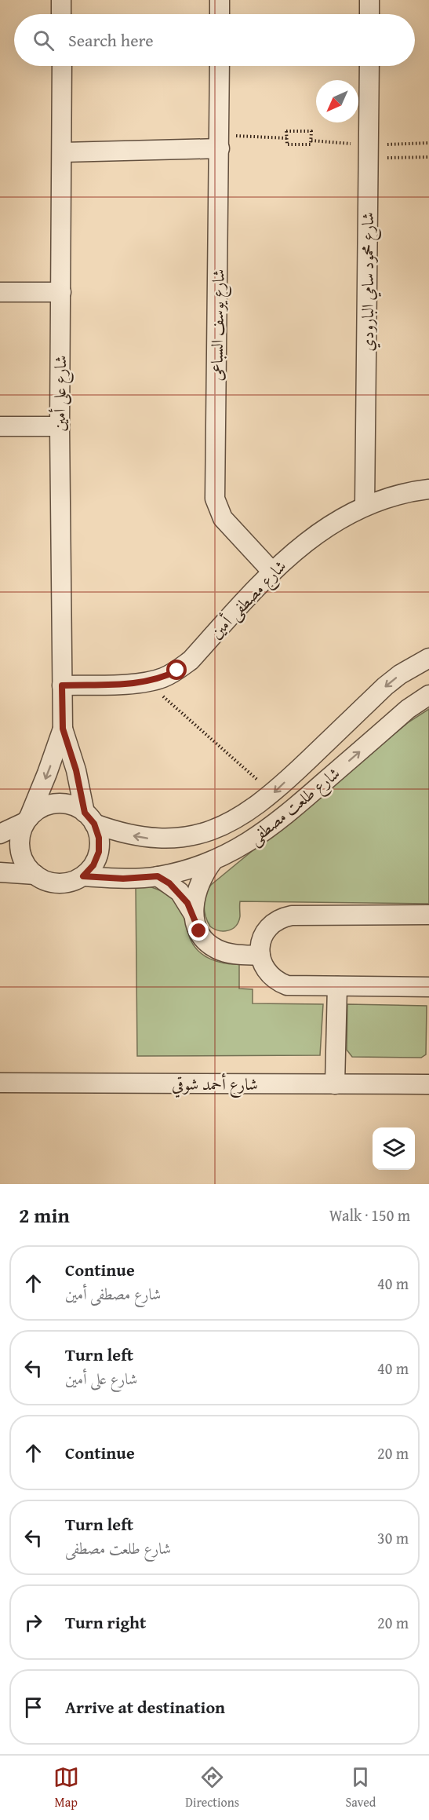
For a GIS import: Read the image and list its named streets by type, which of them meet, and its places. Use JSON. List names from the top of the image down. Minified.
{"streets":{"street":["شارع محمود سامي البارودي","شارع يوسف السباعى","شارع على أمين","شارع مصطفى أمين","شارع طلعت مصطفى","شارع أحمد شوقي"]},"crossings":[["شارع محمود سامي البارودي","شارع مصطفى أمين"],["شارع يوسف السباعى","شارع مصطفى أمين"],["شارع على أمين","شارع مصطفى أمين"],["شارع على أمين","شارع طلعت مصطفى"]],"north":"bottom left","page":{"search":"Search here","heading":["2 min","Walk · 150 m"],"list":[["Continue","شارع مصطفى أمين","40 m"],["Turn left","شارع على أمين","40 m"],["Continue","20 m"],["Turn left","شارع طلعت مصطفى","30 m"],["Turn right","20 m"],"Arrive at destination"],"nav":["Map","Directions","Saved"]}}
